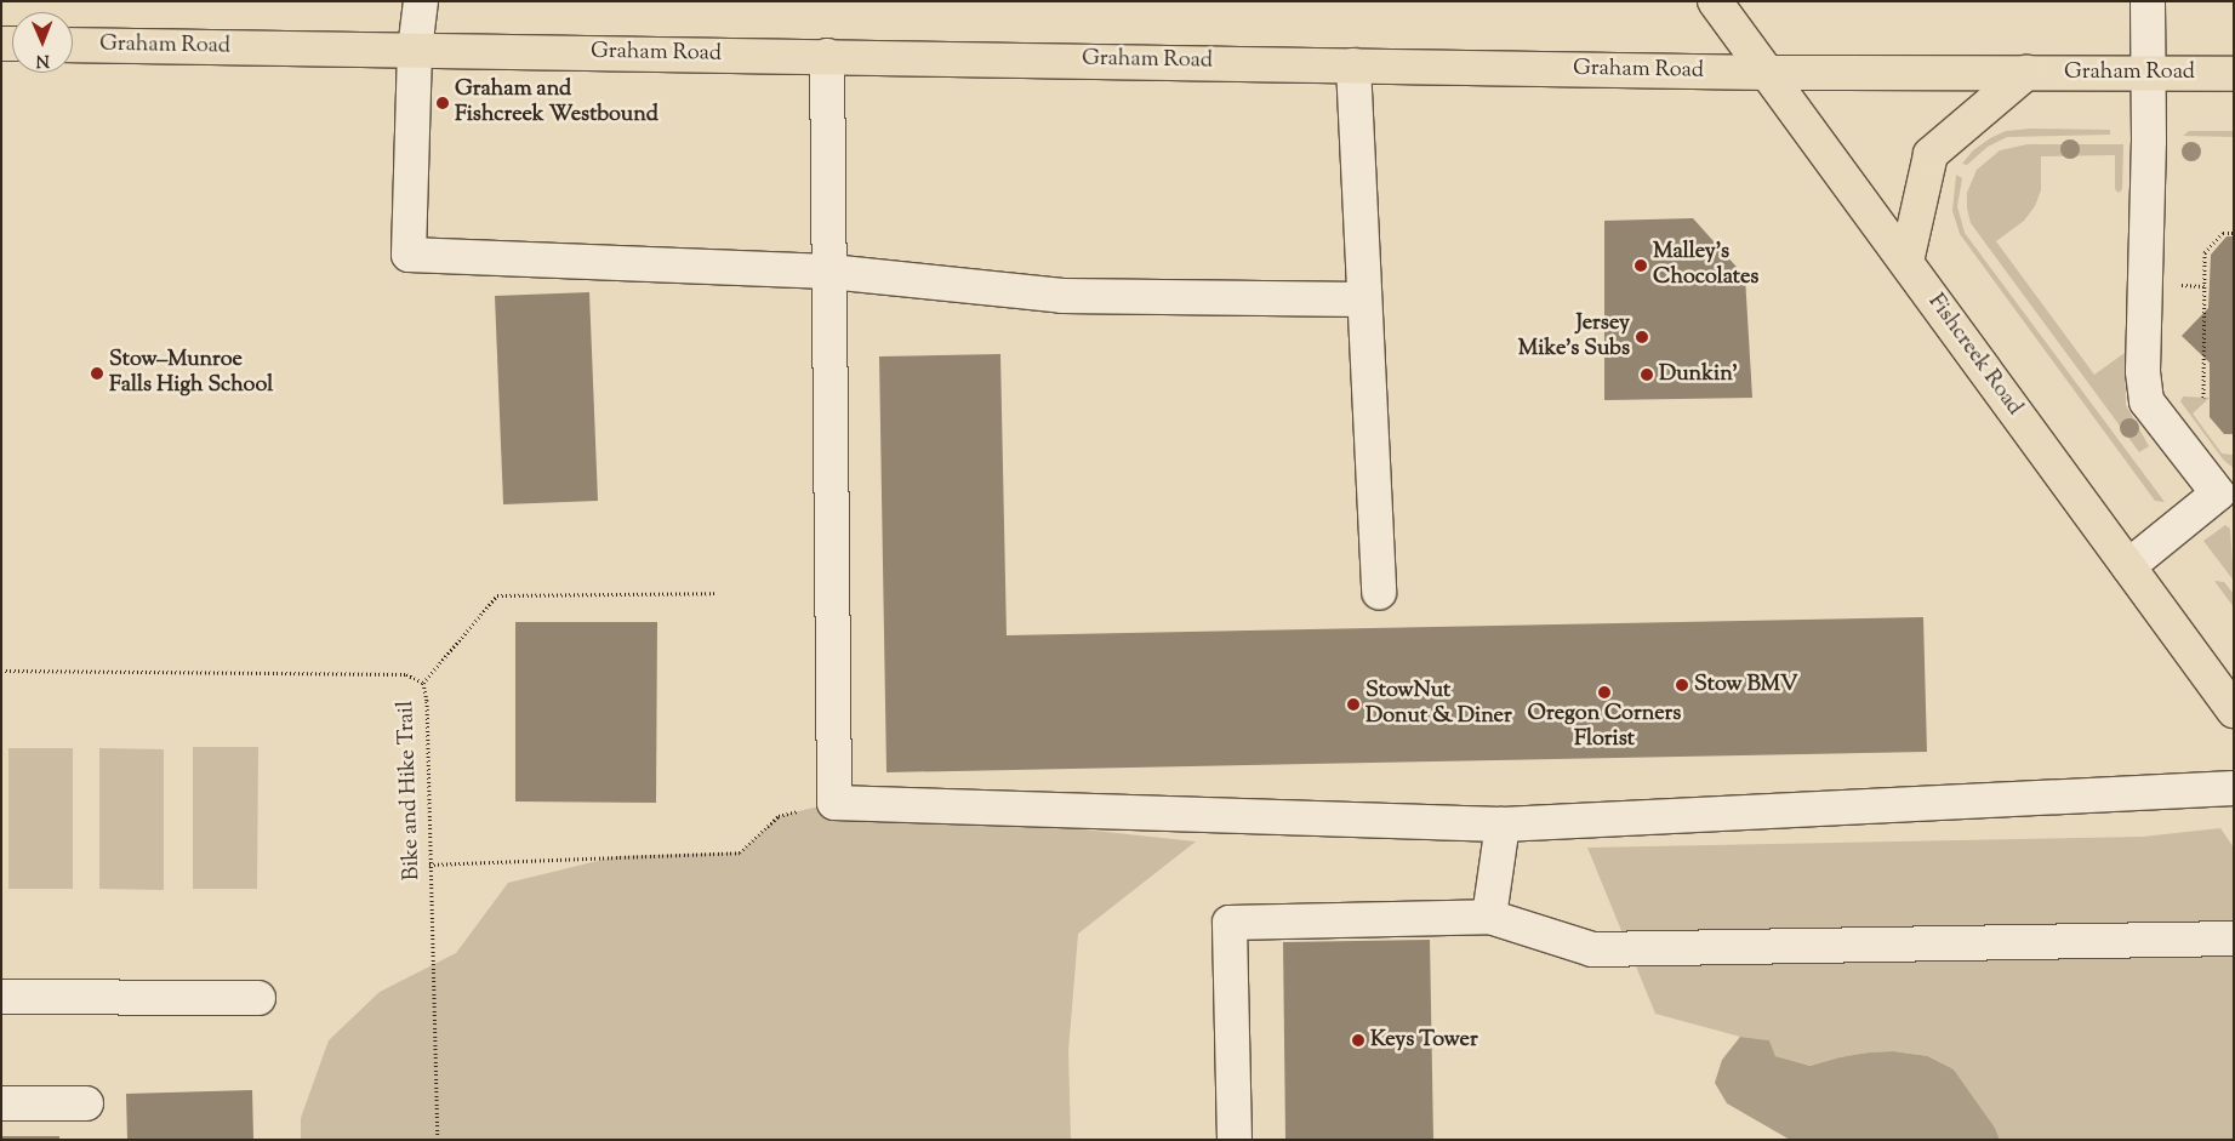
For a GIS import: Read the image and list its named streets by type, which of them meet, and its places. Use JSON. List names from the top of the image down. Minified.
{"streets":{"main road":["Graham Road","Fishcreek Road"],"path":["Bike and Hike Trail"]},"crossings":[["Graham Road","Fishcreek Road"]],"places":["Graham and Fishcreek Westbound","Malley's Chocolates","Jersey Mike's Subs","Stow–Munroe Falls High School","Dunkin'","Stow BMV","Oregon Corners Florist","StowNut Donut & Diner","Keys Tower"],"north":"bottom"}
